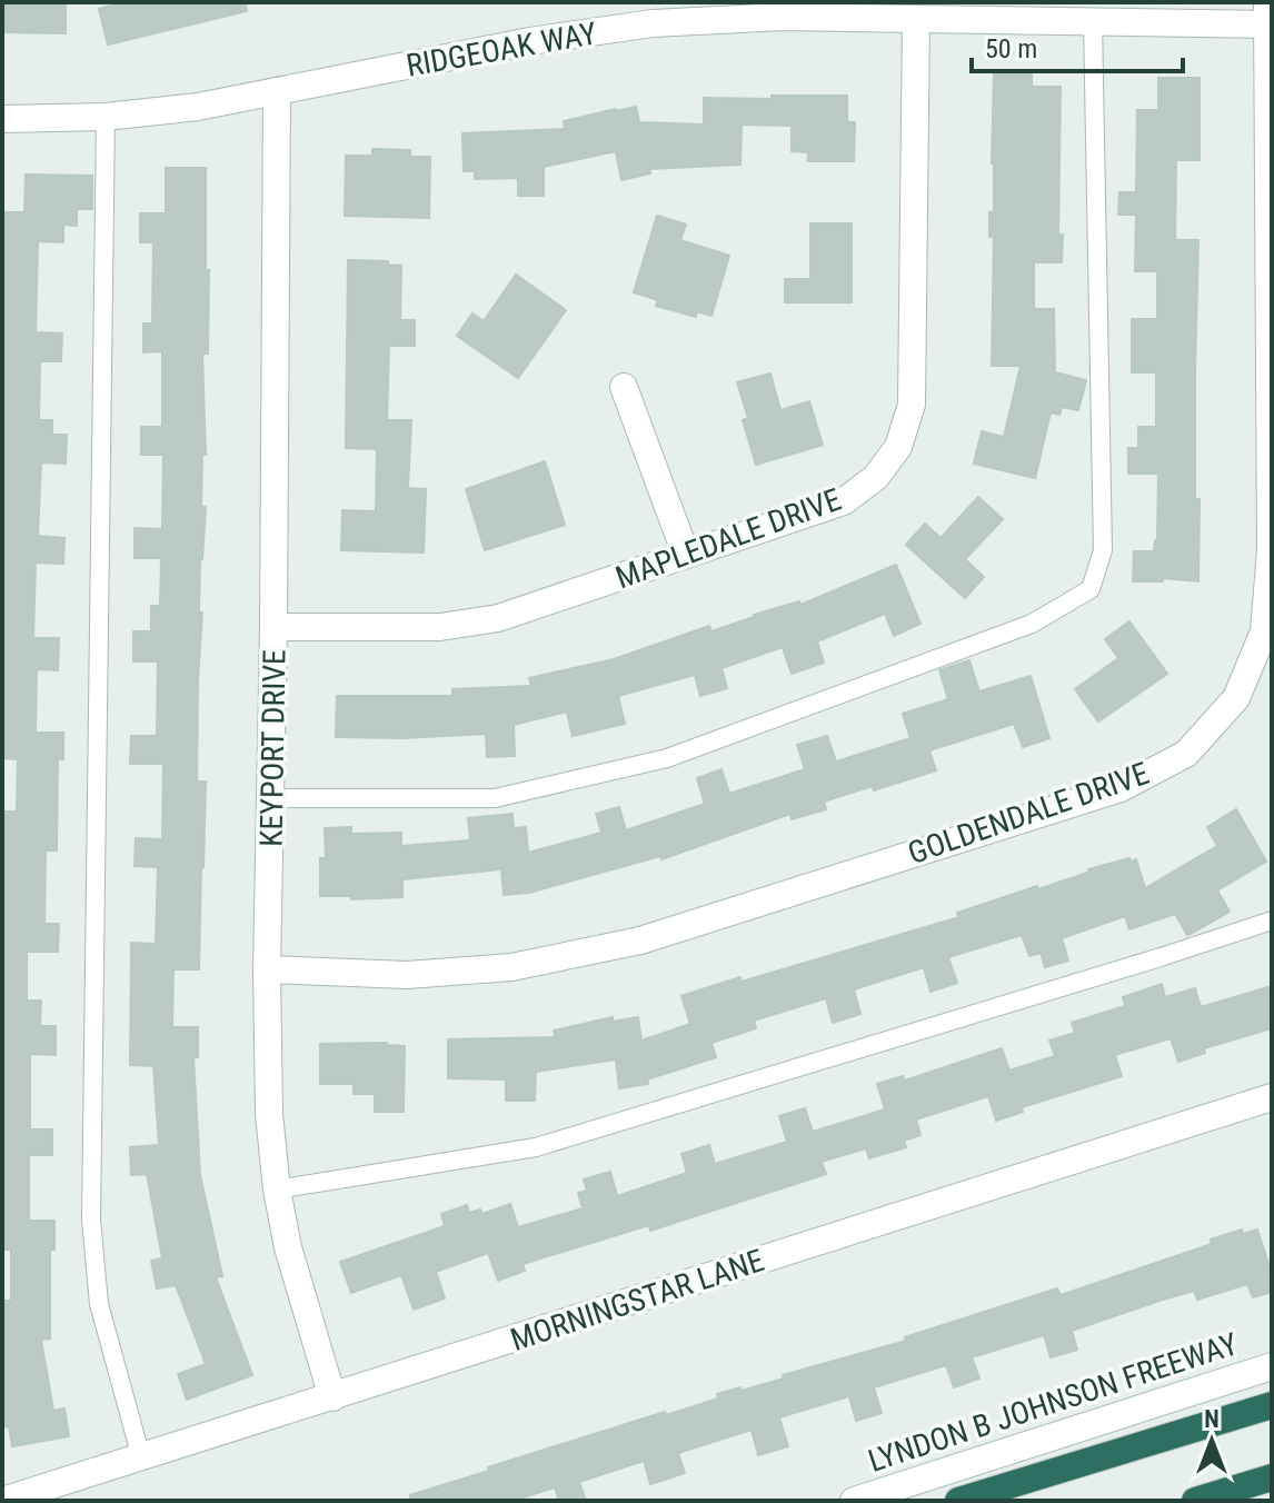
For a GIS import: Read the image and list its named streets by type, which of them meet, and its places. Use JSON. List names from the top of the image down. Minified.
{"streets":{"street":["RIDGEOAK WAY","MAPLEDALE DRIVE","KEYPORT DRIVE","GOLDENDALE DRIVE","MORNINGSTAR LANE","LYNDON B JOHNSON FREEWAY"]},"crossings":[["RIDGEOAK WAY","MAPLEDALE DRIVE"],["RIDGEOAK WAY","KEYPORT DRIVE"],["RIDGEOAK WAY","GOLDENDALE DRIVE"],["MAPLEDALE DRIVE","KEYPORT DRIVE"],["KEYPORT DRIVE","GOLDENDALE DRIVE"],["KEYPORT DRIVE","MORNINGSTAR LANE"]],"scale_bar":"50 m","north":"top"}
